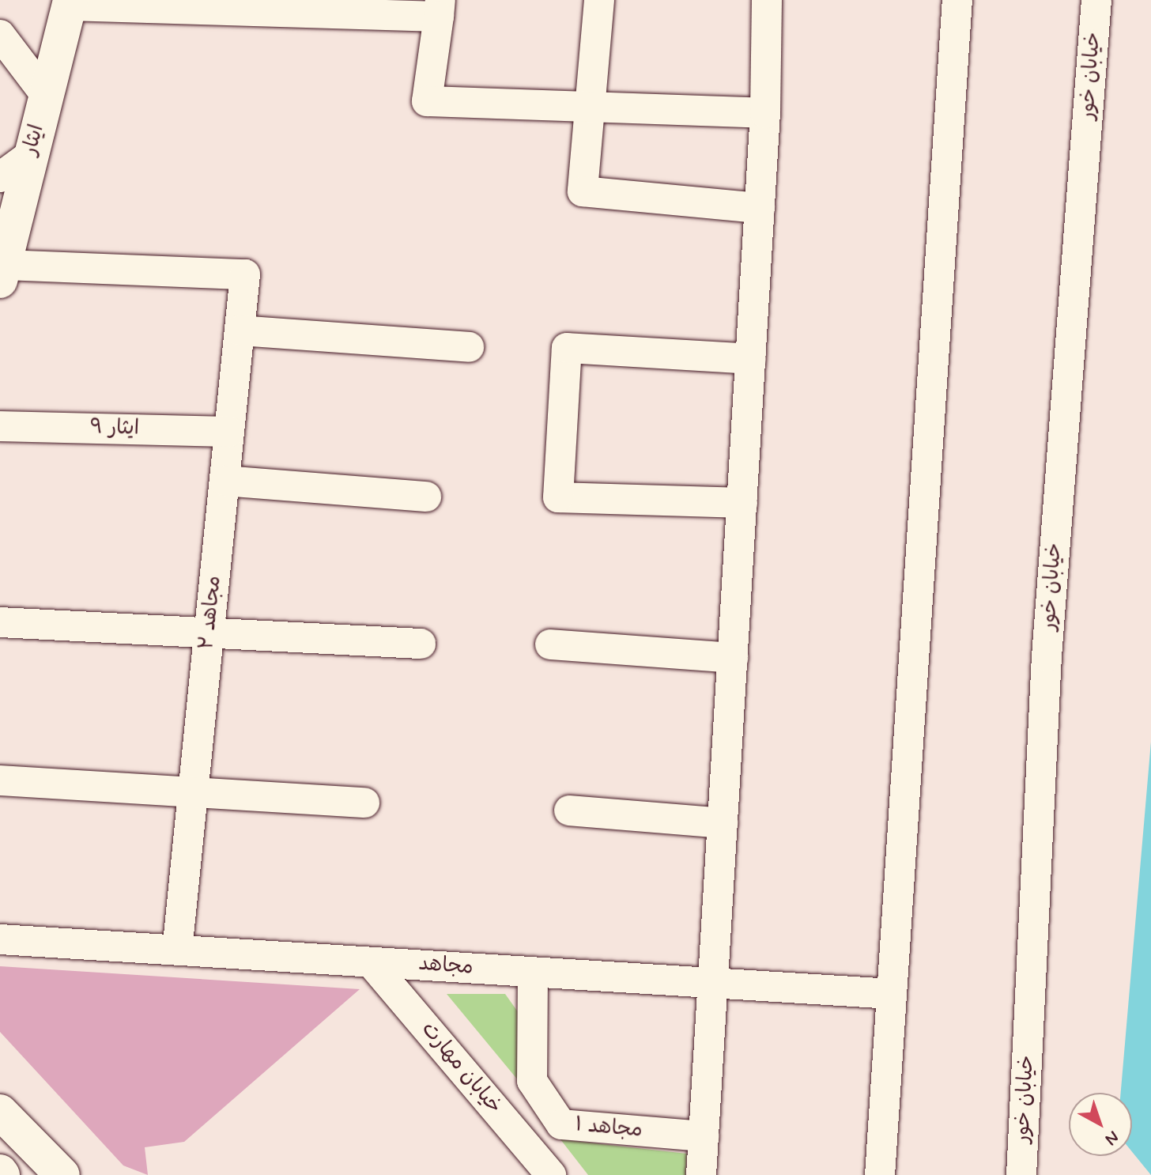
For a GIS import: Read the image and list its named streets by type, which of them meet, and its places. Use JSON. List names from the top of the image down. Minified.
{"streets":{"main road":["ایثار"],"street":["خیابان خور","ایثار ۹","مجاهد ۲","مجاهد","خیابان مهارت","مجاهد ۱"]},"crossings":[["ایثار","مجاهد ۲"],["ایثار ۹","مجاهد ۲"],["مجاهد ۲","مجاهد"],["مجاهد","خیابان مهارت"],["مجاهد","مجاهد ۱"]],"north":"bottom right"}
